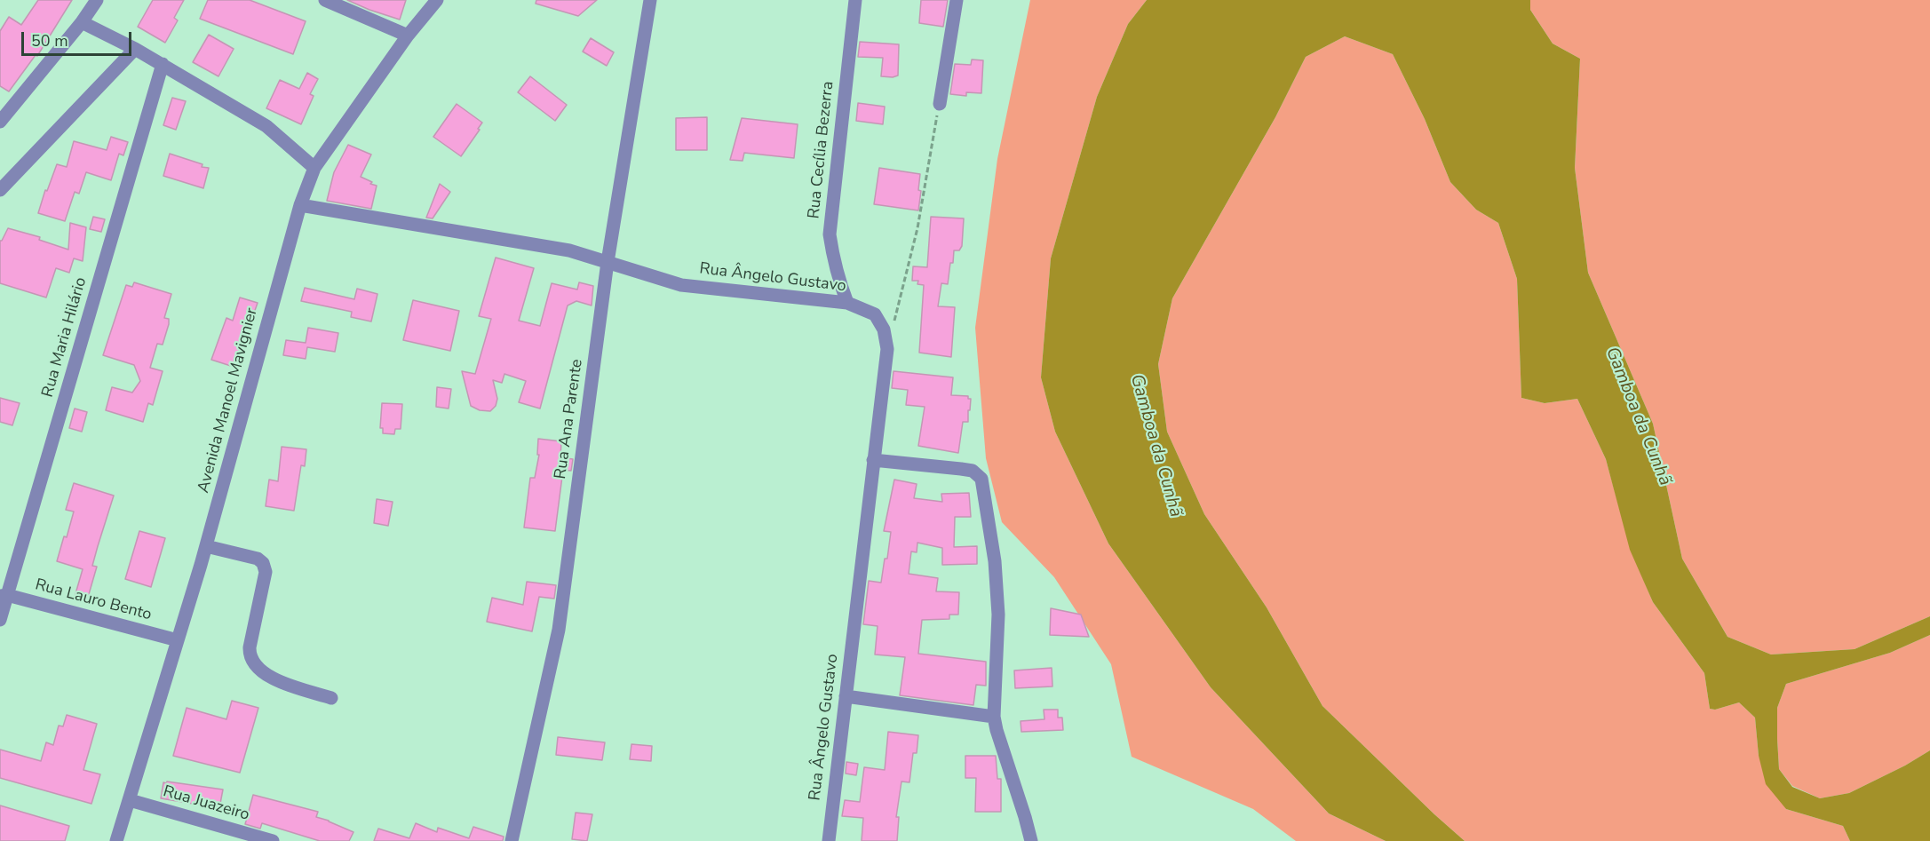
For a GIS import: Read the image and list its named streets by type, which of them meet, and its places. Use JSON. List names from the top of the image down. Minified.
{"streets":{"street":["Rua Cecília Bezerra","Rua Ângelo Gustavo","Rua Maria Hilário","Avenida Manoel Mavignier","Rua Ana Parente","Rua Lauro Bento","Rua Juazeiro"]},"crossings":[["Rua Cecília Bezerra","Rua Ângelo Gustavo"],["Rua Ângelo Gustavo","Avenida Manoel Mavignier"],["Rua Ângelo Gustavo","Rua Ana Parente"],["Rua Maria Hilário","Rua Lauro Bento"],["Avenida Manoel Mavignier","Rua Lauro Bento"],["Avenida Manoel Mavignier","Rua Juazeiro"]],"water":["Gamboa da Cunhã"],"scale_bar":"50 m"}
